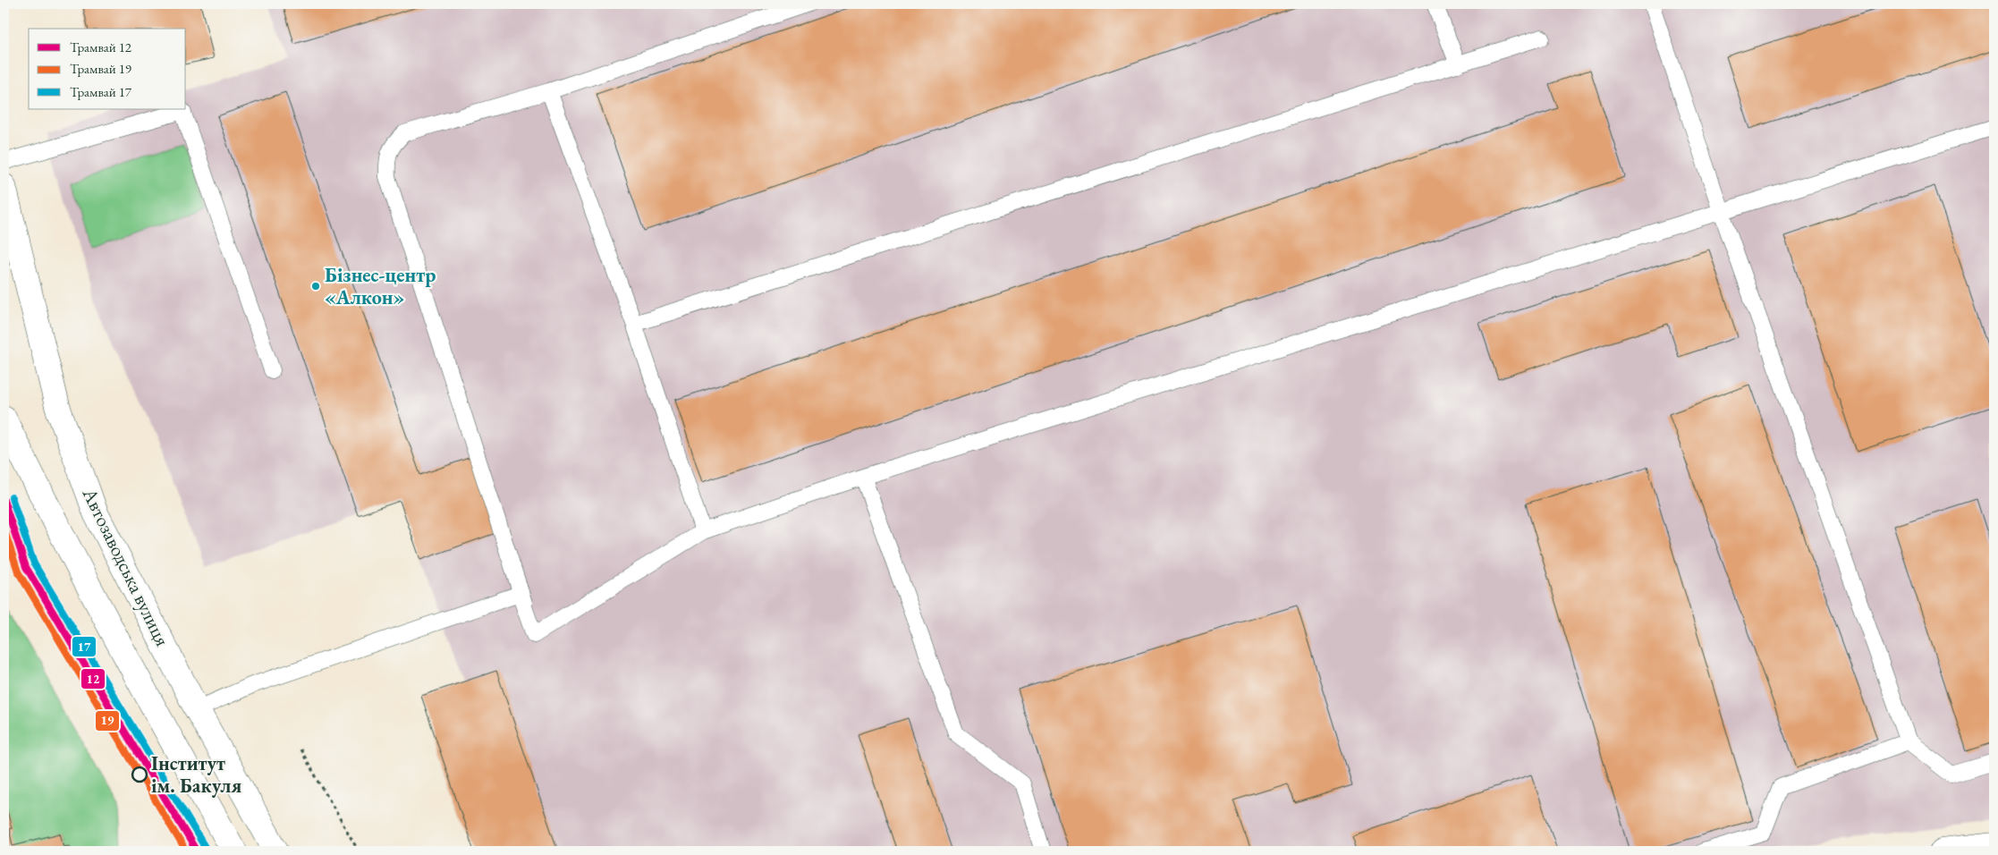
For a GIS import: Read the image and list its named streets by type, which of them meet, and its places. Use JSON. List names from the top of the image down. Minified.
{"streets":{"main road":["Автозаводська вулиця"]},"places":["Бізнес-центр «Алкон»","Інститут ім. Бакуля"],"lines":["tram line 17","tram line 12","tram line 19"],"legend":["Трамвай 12","Трамвай 19","Трамвай 17"]}
